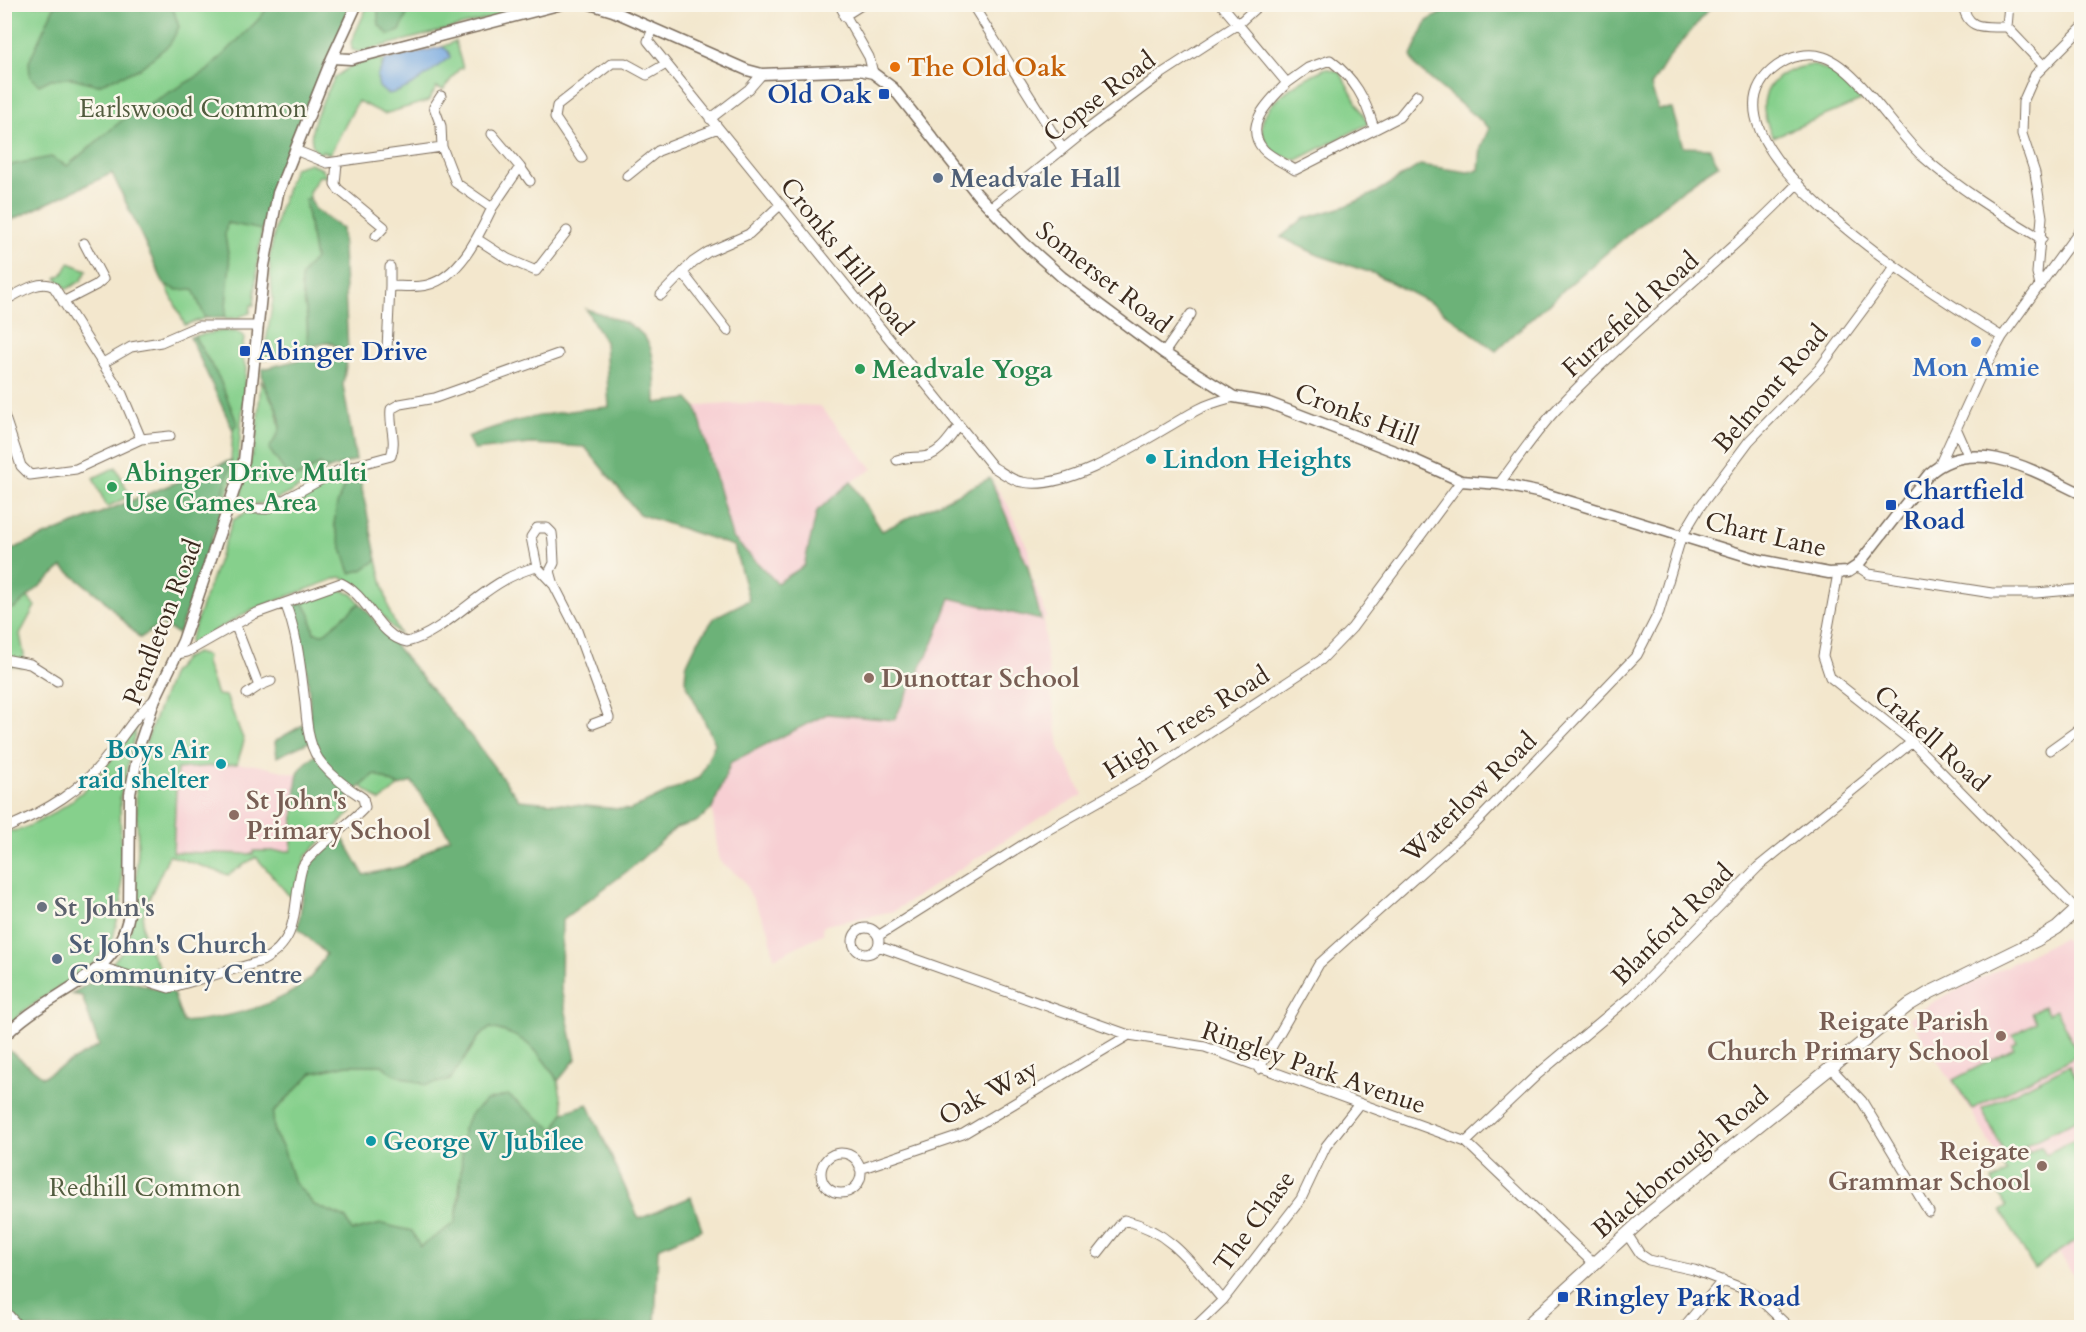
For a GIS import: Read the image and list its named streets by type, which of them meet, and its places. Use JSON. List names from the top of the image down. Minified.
{"streets":{"main road":["Blackborough Road"],"street":["Copse Road","Cronks Hill Road","Somerset Road","Furzefield Road","Belmont Road","Cronks Hill","Chart Lane","Pendleton Road","High Trees Road","Crakell Road","Waterlow Road","Blanford Road","Ringley Park Avenue","Oak Way","The Chase"]},"crossings":[["Copse Road","Somerset Road"],["Cronks Hill Road","Somerset Road"],["Cronks Hill Road","Cronks Hill"],["Somerset Road","Cronks Hill"],["Furzefield Road","Chart Lane"],["Belmont Road","Chart Lane"],["Belmont Road","Waterlow Road"],["Cronks Hill","Chart Lane"],["Cronks Hill","High Trees Road"],["Chart Lane","High Trees Road"],["Chart Lane","Crakell Road"],["Chart Lane","Waterlow Road"],["High Trees Road","Ringley Park Avenue"],["Crakell Road","Blanford Road"],["Crakell Road","Blackborough Road"],["Waterlow Road","Ringley Park Avenue"],["Blanford Road","Ringley Park Avenue"],["Ringley Park Avenue","Oak Way"],["Ringley Park Avenue","Blackborough Road"],["Ringley Park Avenue","The Chase"]],"parks":["Earlswood Common","Redhill Common"],"places":{"other":["The Old Oak","Meadvale Hall","Mon Amie","Meadvale Yoga","Lindon Heights","Abinger Drive Multi Use Games Area","Dunottar School","Boys Air raid shelter","St John's Primary School","St John's","St John's Church Community Centre","Reigate Parish Church Primary School","George V Jubilee","Reigate Grammar School"],"transit":["Old Oak","Abinger Drive","Chartfield Road","Ringley Park Road"]}}
